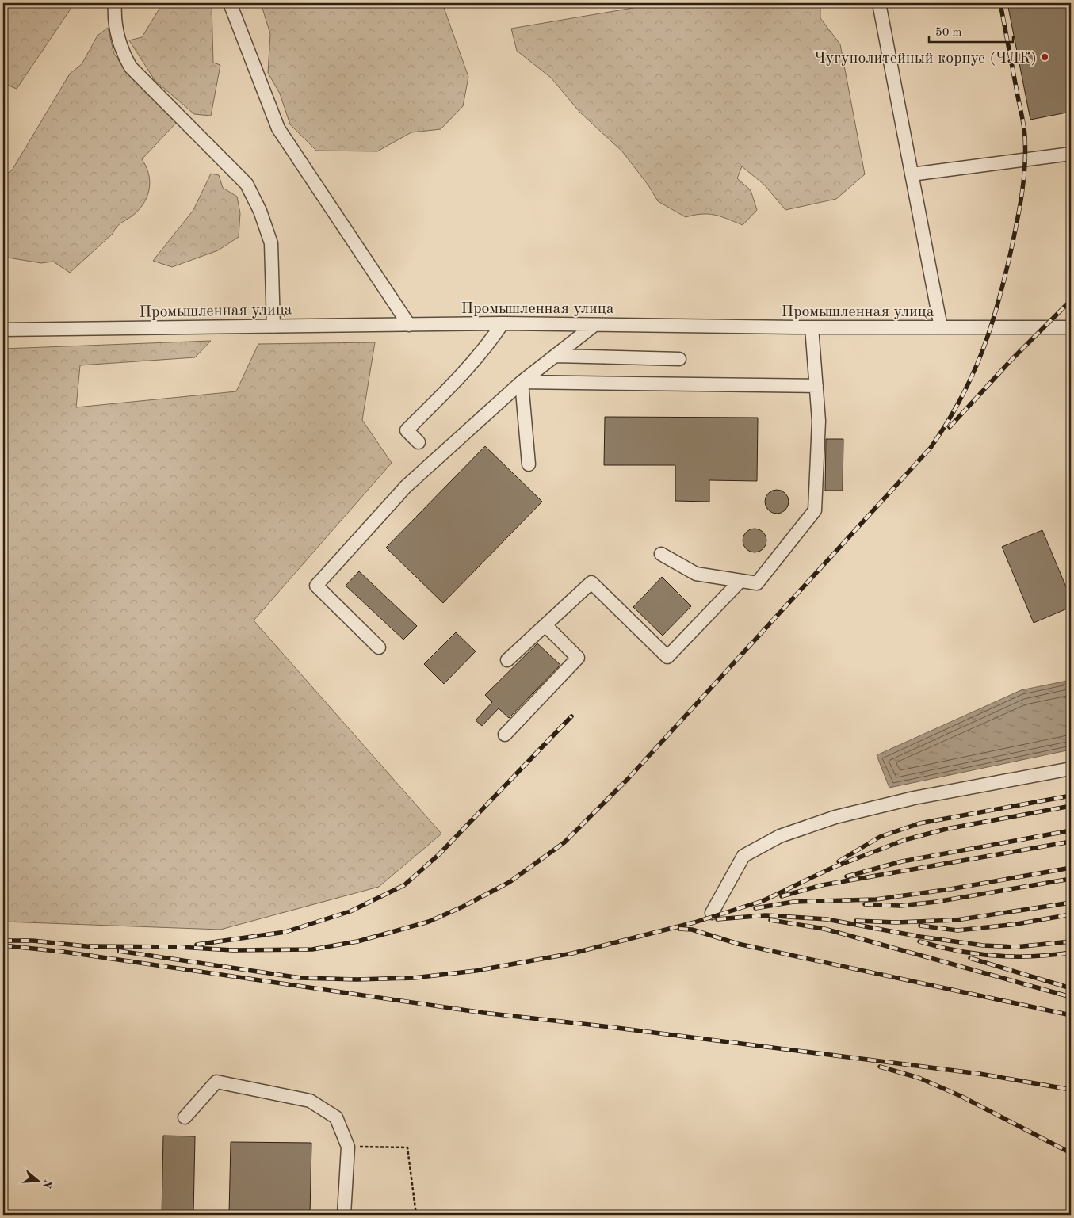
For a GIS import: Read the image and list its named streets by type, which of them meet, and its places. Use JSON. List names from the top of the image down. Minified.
{"streets":{"street":["Промышленная улица"]},"places":["Чугунолитейный корпус (ЧЛК)"],"scale_bar":"50 m","north":"right"}
